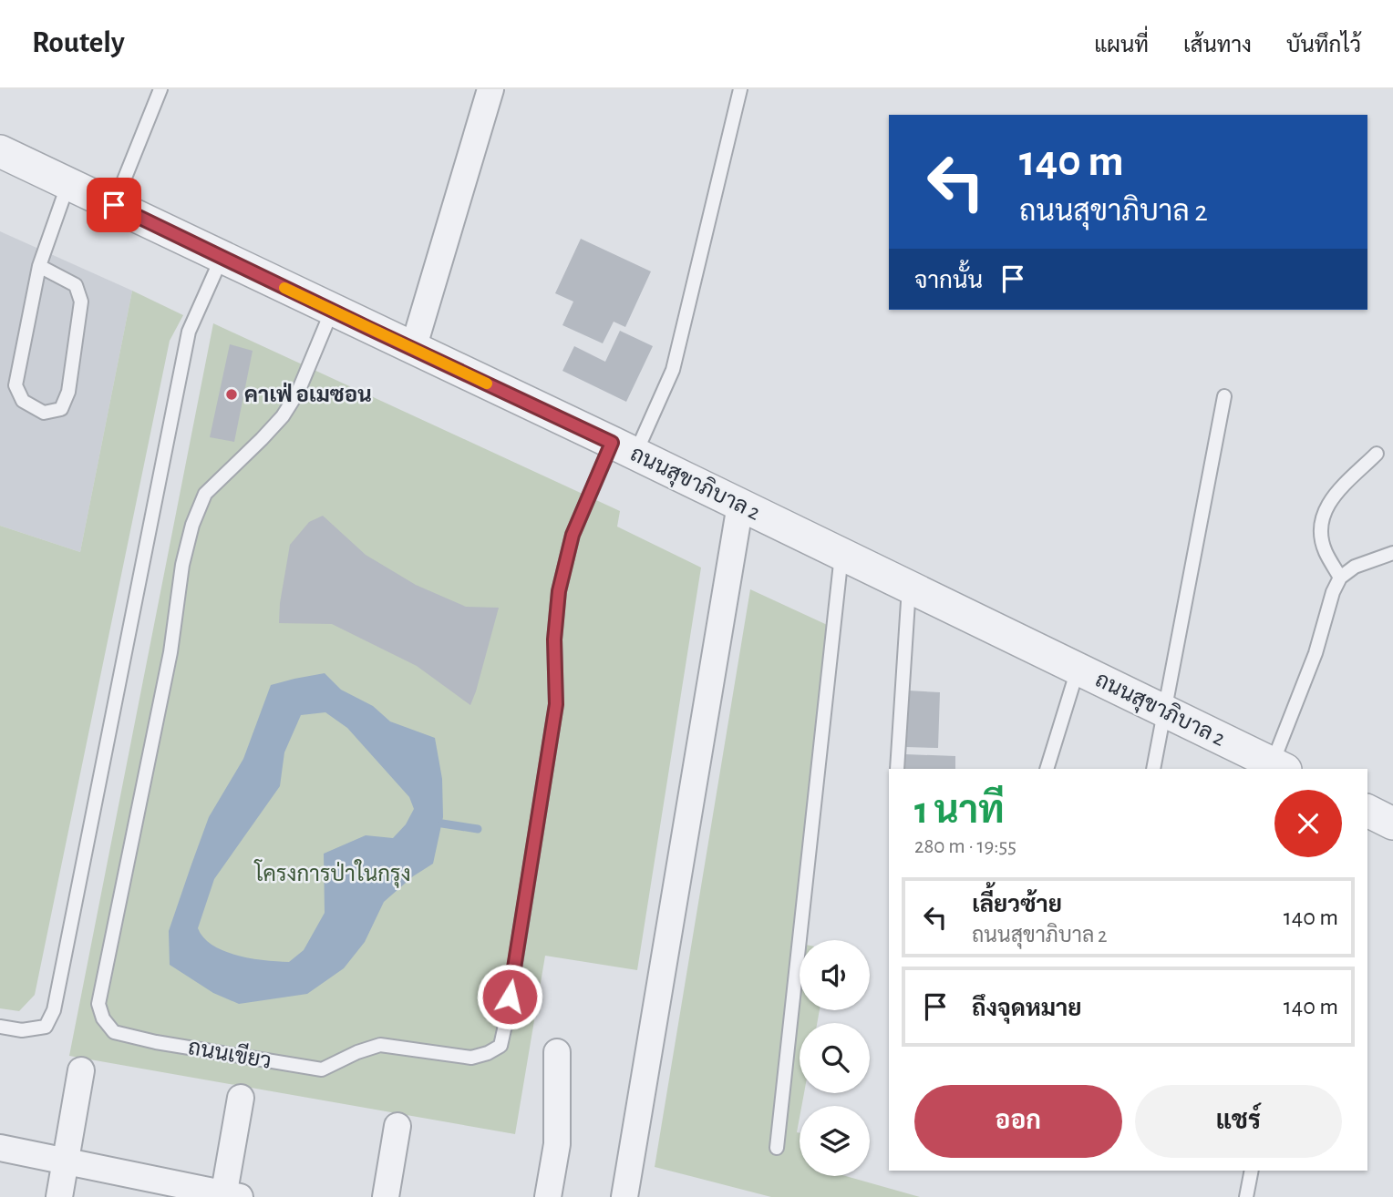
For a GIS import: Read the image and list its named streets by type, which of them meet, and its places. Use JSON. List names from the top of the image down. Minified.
{"streets":{"street":["ถนนสุขาภิบาล 2"],"lane":["ถนนเขียว"]},"crossings":[["ถนนสุขาภิบาล 2","ถนนเขียว"]],"parks":["โครงการป่าในกรุง"],"places":["คาเฟ่ อเมซอน"],"page":{"header":"Routely","nav":["แผนที่","เส้นทาง","บันทึกไว้"],"turn":["140 m","ถนนสุขาภิบาล 2"],"then":"จากนั้น","heading":["1 นาที","280 m · 19:55"],"list":[{"name":"เลี้ยวซ้าย","note":"ถนนสุขาภิบาล 2","value":"140 m"},{"name":"ถึงจุดหมาย","value":"140 m"}],"buttons":["ออก","แชร์"]}}
